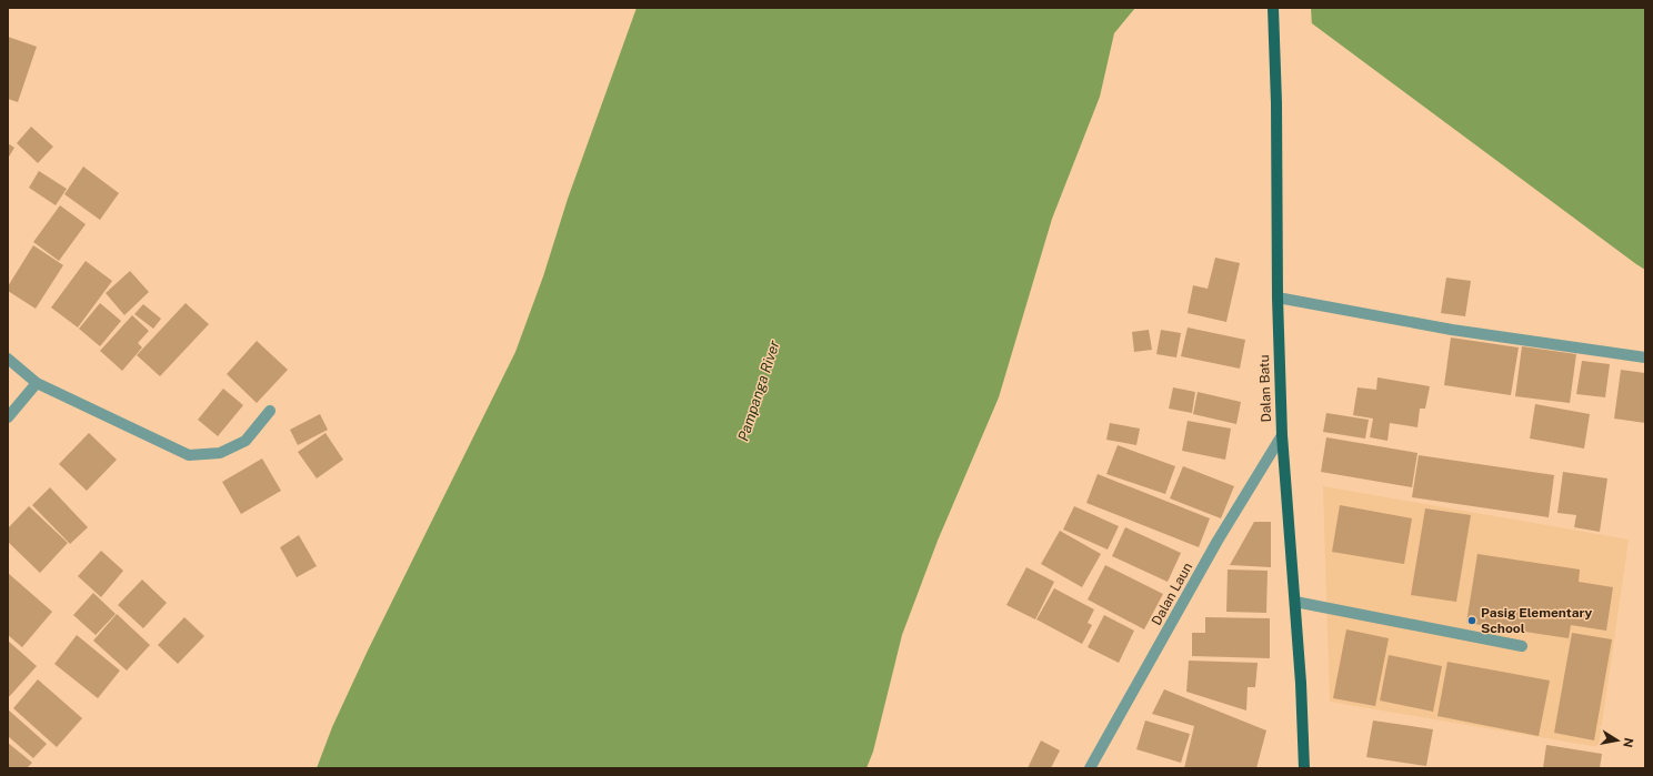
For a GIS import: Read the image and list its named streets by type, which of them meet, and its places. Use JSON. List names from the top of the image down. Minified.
{"streets":{"main road":["Dalan Batu"],"street":["Dalan Laun"]},"crossings":[["Dalan Batu","Dalan Laun"]],"water":["Pampanga River"],"places":["Pasig Elementary School"],"north":"right"}
